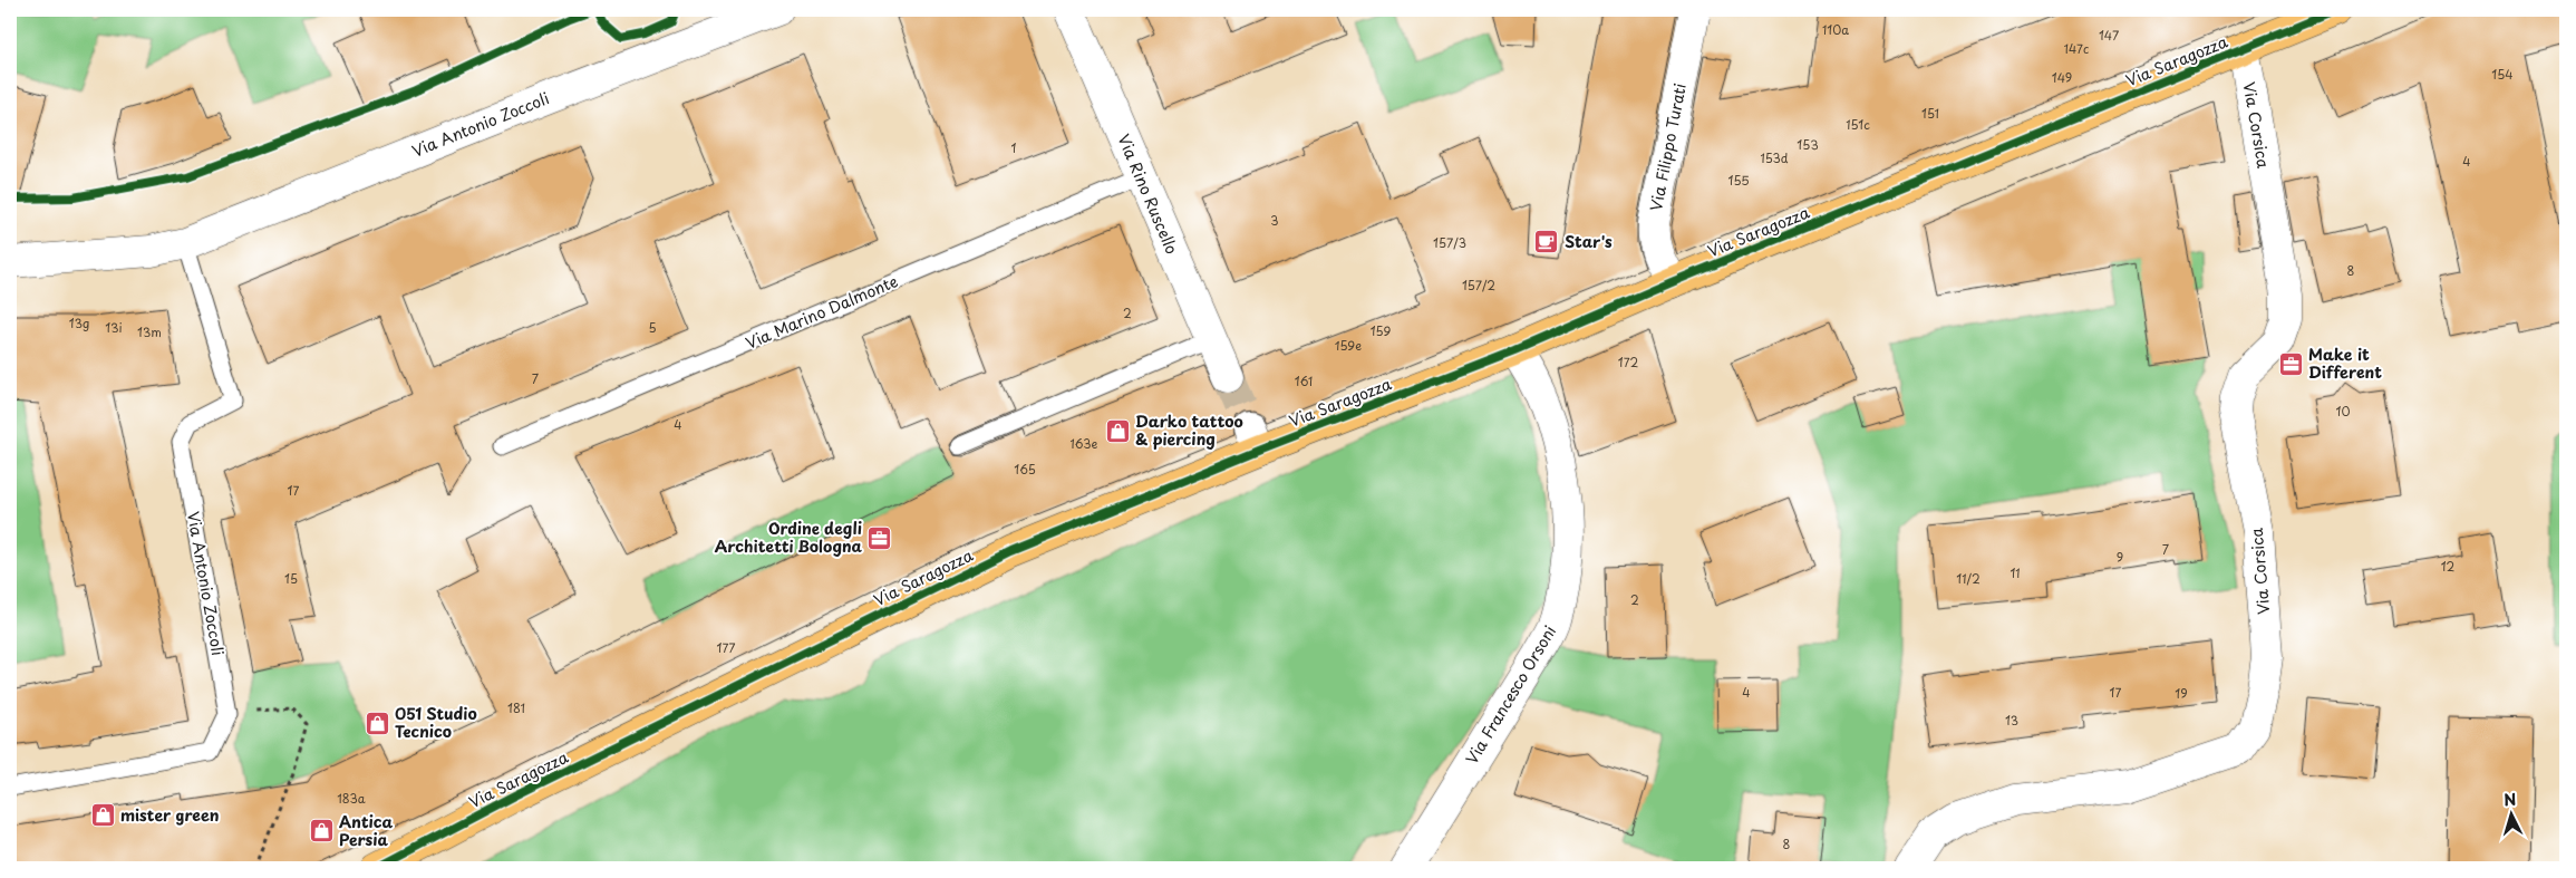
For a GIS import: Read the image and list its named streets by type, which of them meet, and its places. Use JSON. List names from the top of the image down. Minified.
{"streets":{"main road":["Via Saragozza"],"street":["Via Antonio Zoccoli","Via Corsica","Via Filippo Turati","Via Rino Ruscello","Via Francesco Orsoni"],"lane":["Via Marino Dalmonte"]},"crossings":[["Via Saragozza","Via Corsica"],["Via Saragozza","Via Filippo Turati"],["Via Saragozza","Via Francesco Orsoni"],["Via Rino Ruscello","Via Marino Dalmonte"]],"places":{"cafe":["Star's"],"office":["Make it Different","Ordine degli Architetti Bologna"],"shop":["Darko tattoo & piercing","051 Studio Tecnico","mister green","Antica Persia"]},"house_numbers":["110a","147","147c","154","149","151","151c","153","1","153d","4","155","3","157/3","8","157/2","2","13g","13i","5","159","13m","159e","172","7","161","10","4","163e","165","17","7","9","12","11","15","11/2","2","177","4","17","19","181","13","183a","8"],"north":"top"}
